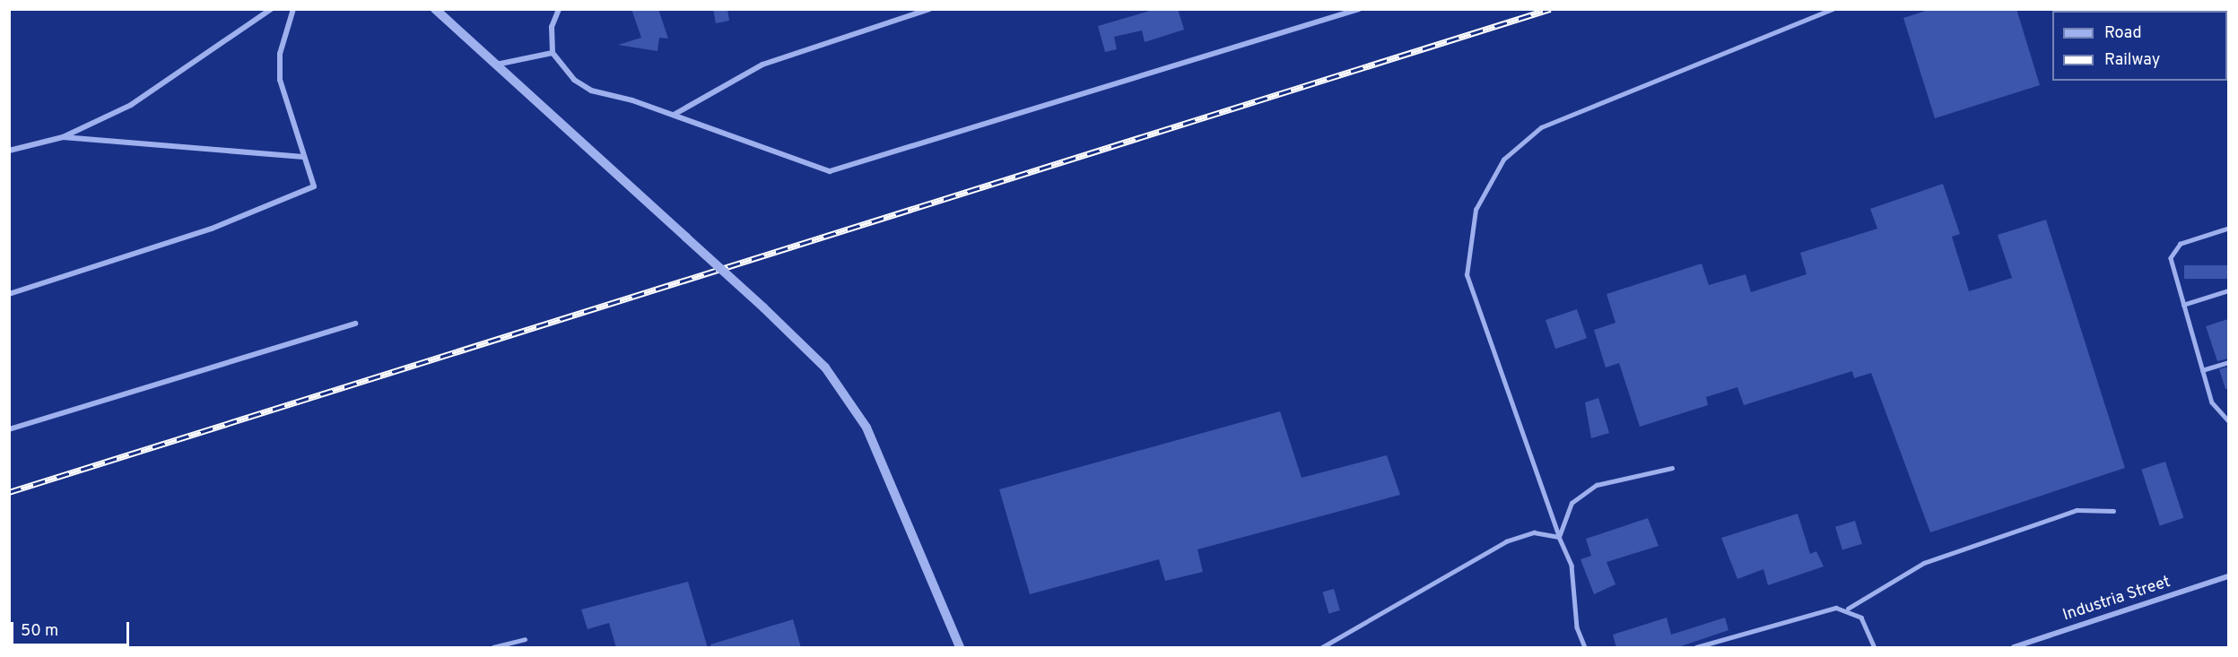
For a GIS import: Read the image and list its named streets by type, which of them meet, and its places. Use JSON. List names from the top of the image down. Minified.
{"streets":{"street":["Industria Street"]},"legend":["Road","Railway"],"scale_bar":"50 m"}
